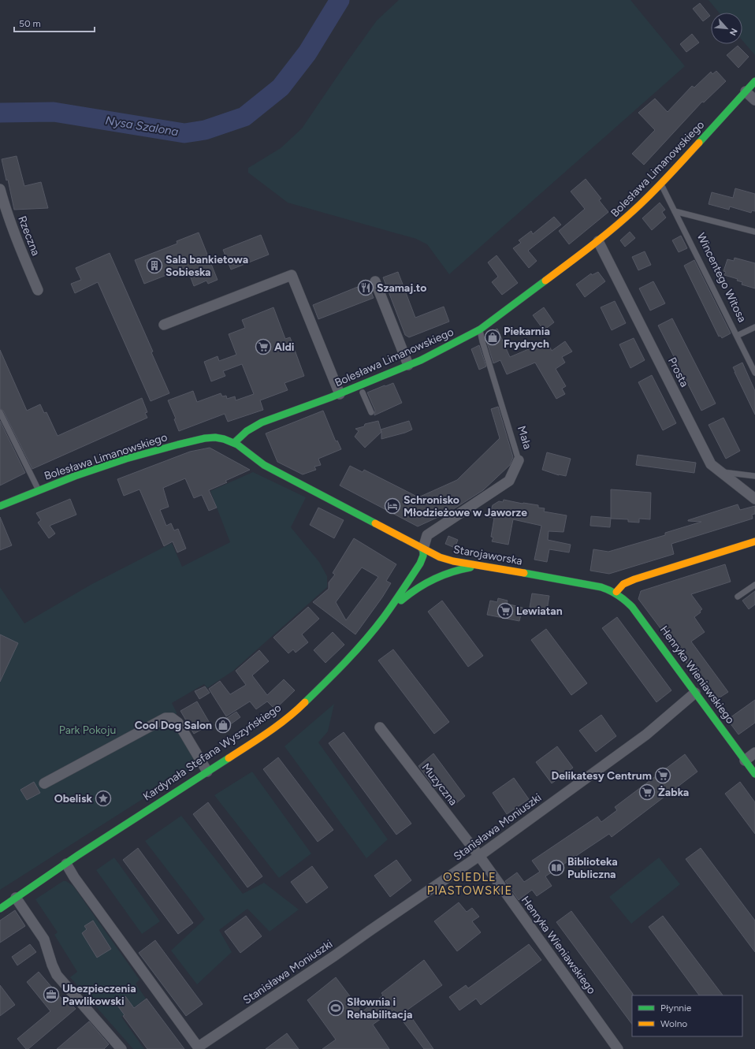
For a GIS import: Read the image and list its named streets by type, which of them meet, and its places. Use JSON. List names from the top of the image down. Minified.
{"streets":{"main road":["Bolesława Limanowskiego","Starojaworska","Henryka Wieniawskiego","Kardynała Stefana Wyszyńskiego"],"street":["Rzeczna","Prosta","Mała","Muzyczna","Stanisława Moniuszki"],"lane":["Wincentego Witosa"]},"crossings":[["Bolesława Limanowskiego","Wincentego Witosa"],["Bolesława Limanowskiego","Prosta"],["Bolesława Limanowskiego","Mała"],["Bolesława Limanowskiego","Starojaworska"],["Mała","Starojaworska"],["Mała","Kardynała Stefana Wyszyńskiego"],["Starojaworska","Henryka Wieniawskiego"],["Starojaworska","Kardynała Stefana Wyszyńskiego"],["Henryka Wieniawskiego","Muzyczna"],["Henryka Wieniawskiego","Stanisława Moniuszki"],["Kardynała Stefana Wyszyńskiego","Stanisława Moniuszki"],["Muzyczna","Stanisława Moniuszki"]],"districts":["OSIEDLE PIASTOWSKIE"],"water":["Nysa Szalona"],"parks":["Park Pokoju"],"places":{"building":["Sala bankietowa Sobieska"],"restaurant":["Szamaj.to"],"shop":["Piekarnia Frydrych","Cool Dog Salon"],"supermarket":["Aldi","Lewiatan","Delikatesy Centrum","Żabka"],"hotel":["Schronisko Młodzieżowe w Jaworze"],"place":["Obelisk"],"library":["Biblioteka Publiczna"],"office":["Ubezpieczenia Pawlikowski"],"sports":["SIłownia i Rehabilitacja"]},"legend":["Płynnie","Wolno"],"scale_bar":"50 m","north":"bottom right"}
